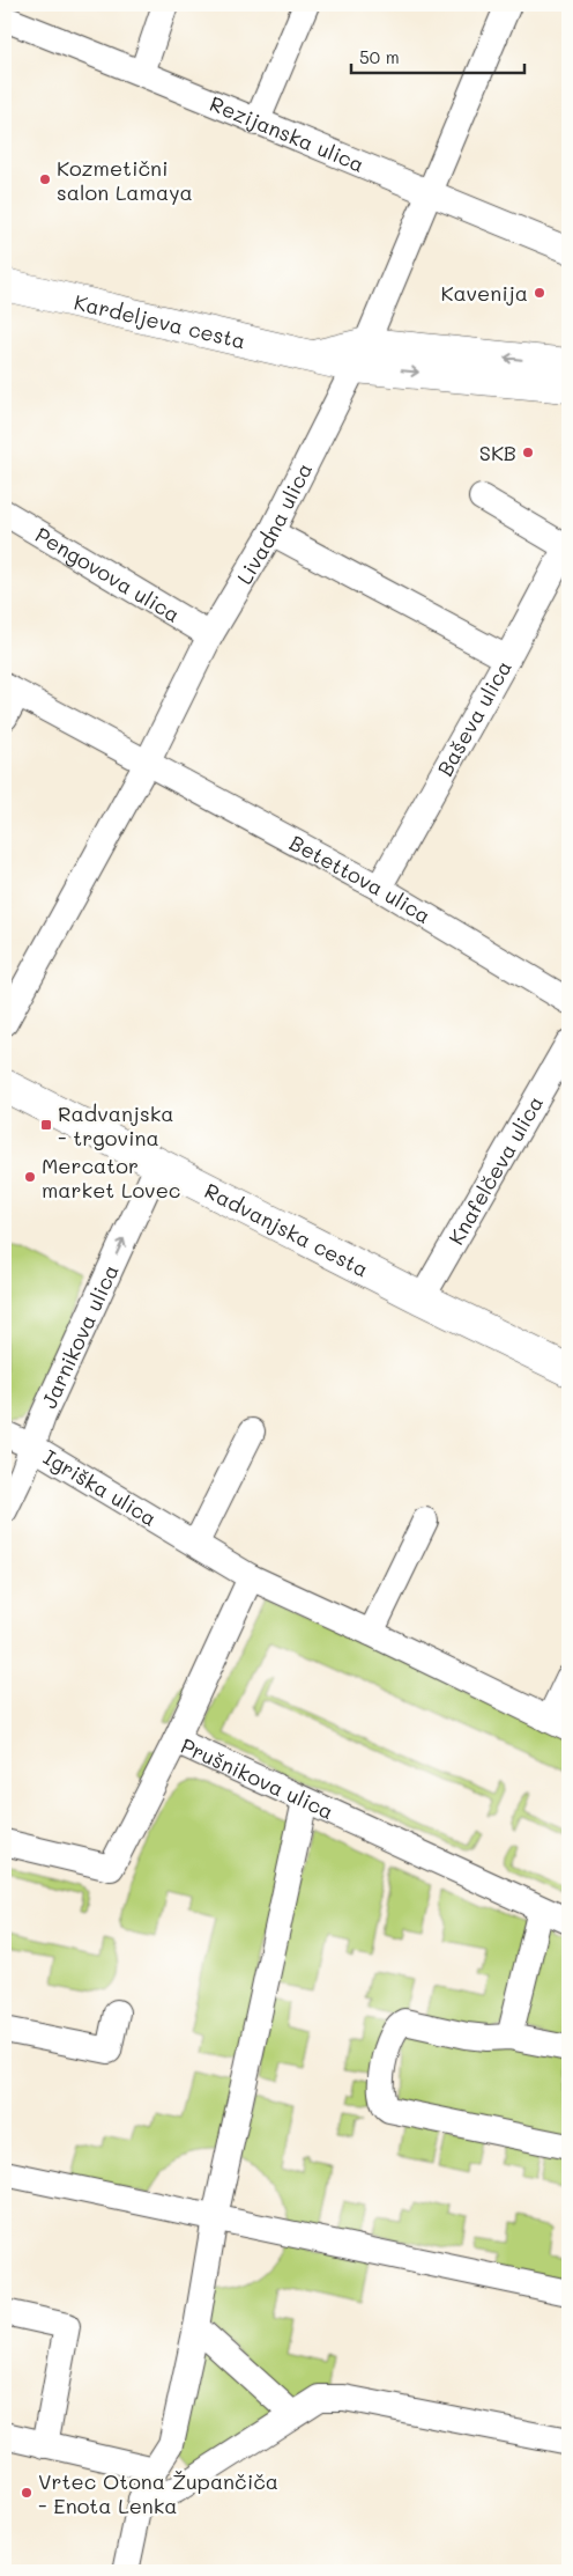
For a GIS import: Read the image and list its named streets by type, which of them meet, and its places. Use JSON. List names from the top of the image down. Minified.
{"streets":{"street":["Rezijanska ulica","Kardeljeva cesta","Livadna ulica","Pengovova ulica","Baševa ulica","Betettova ulica","Knafelčeva ulica","Radvanjska cesta","Jarnikova ulica","Igriška ulica","Prušnikova ulica"]},"crossings":[["Rezijanska ulica","Livadna ulica"],["Kardeljeva cesta","Livadna ulica"],["Livadna ulica","Pengovova ulica"],["Livadna ulica","Betettova ulica"],["Baševa ulica","Betettova ulica"],["Knafelčeva ulica","Radvanjska cesta"],["Radvanjska cesta","Jarnikova ulica"],["Jarnikova ulica","Igriška ulica"]],"one_way":["Jarnikova ulica"],"places":{"other":["Kozmetični salon Lamaya","Kavenija","SKB","Mercator market Lovec","Vrtec Otona Župančiča - Enota Lenka"],"transit":["Radvanjska - trgovina"]},"scale_bar":"50 m"}
